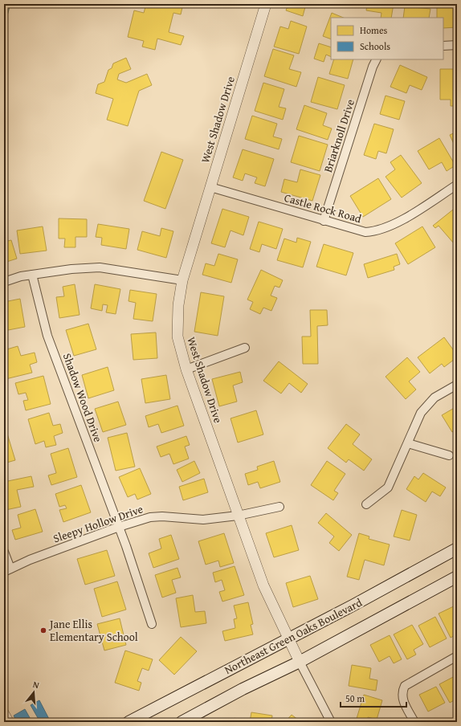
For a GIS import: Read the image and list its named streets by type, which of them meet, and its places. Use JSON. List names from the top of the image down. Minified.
{"streets":{"main road":["Northeast Green Oaks Boulevard"],"street":["West Shadow Drive","Briarknoll Drive","Castle Rock Road","Shadow Wood Drive","Sleepy Hollow Drive"]},"crossings":[["West Shadow Drive","Castle Rock Road"],["West Shadow Drive","Sleepy Hollow Drive"],["West Shadow Drive","Northeast Green Oaks Boulevard"],["Briarknoll Drive","Castle Rock Road"],["Shadow Wood Drive","Sleepy Hollow Drive"]],"places":["Jane Ellis Elementary School"],"legend":["Homes","Schools"],"scale_bar":"50 m","north":"top"}
